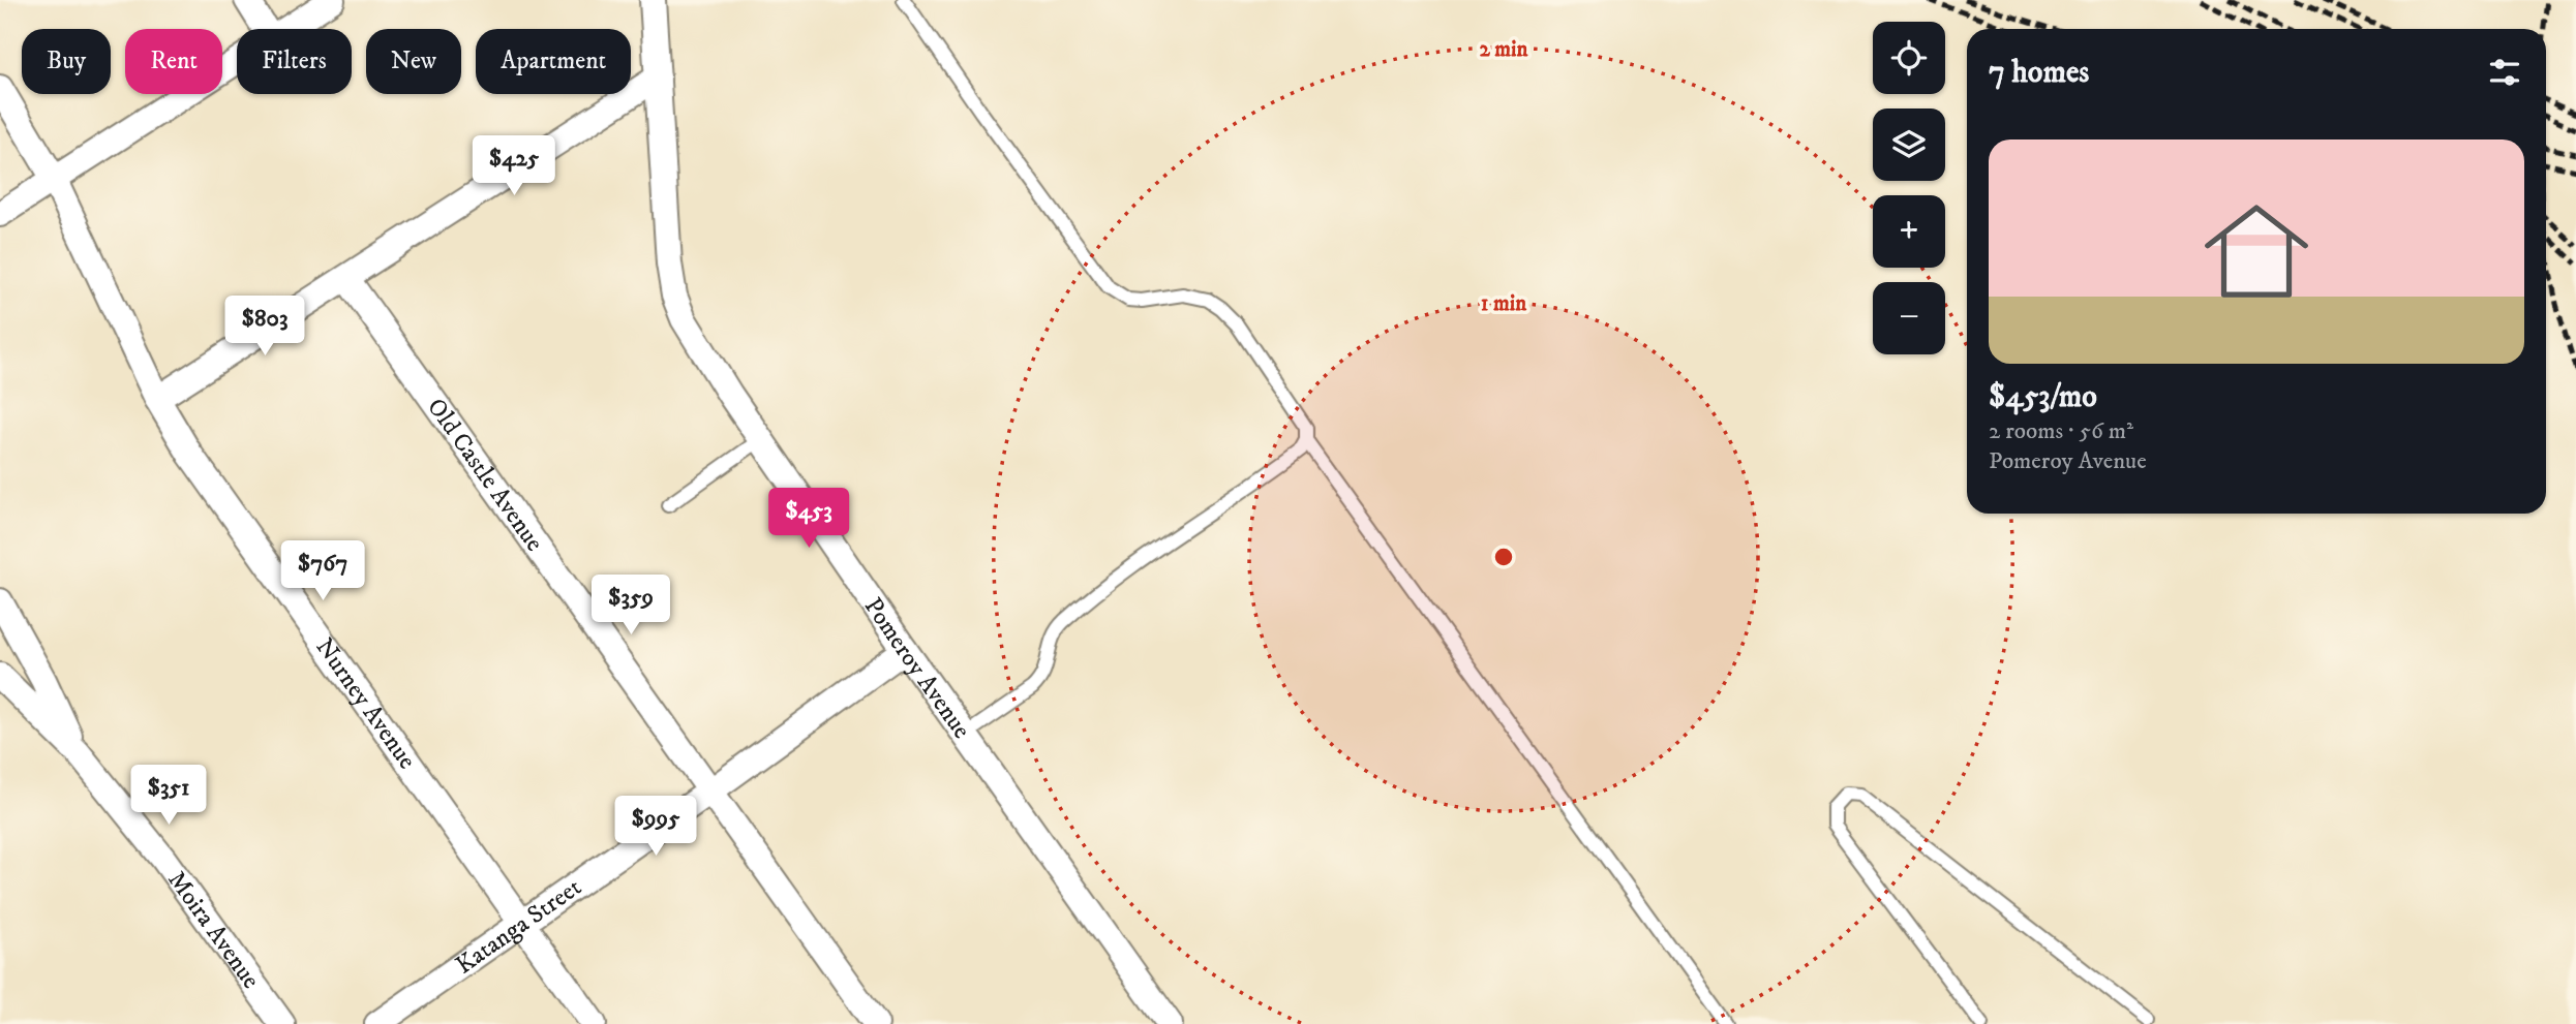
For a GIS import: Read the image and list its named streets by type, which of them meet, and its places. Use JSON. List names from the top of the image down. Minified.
{"streets":{"street":["Old Castle Avenue","Pomeroy Avenue","Nurney Avenue","Katanga Street","Moira Avenue"]},"crossings":[["Old Castle Avenue","Katanga Street"],["Pomeroy Avenue","Katanga Street"],["Nurney Avenue","Katanga Street"]],"page":{"map_buttons":["+","−"],"chip":["Buy","Rent","Filters","New","Apartment"],"heading":"7 homes","list":[{"name":"$453/mo","note":"2 rooms · 56 m² · Pomeroy Avenue"}],"price":["$425","$803","$453","$767","$359","$351","$995"]},"rings":["2 min","1 min"]}
